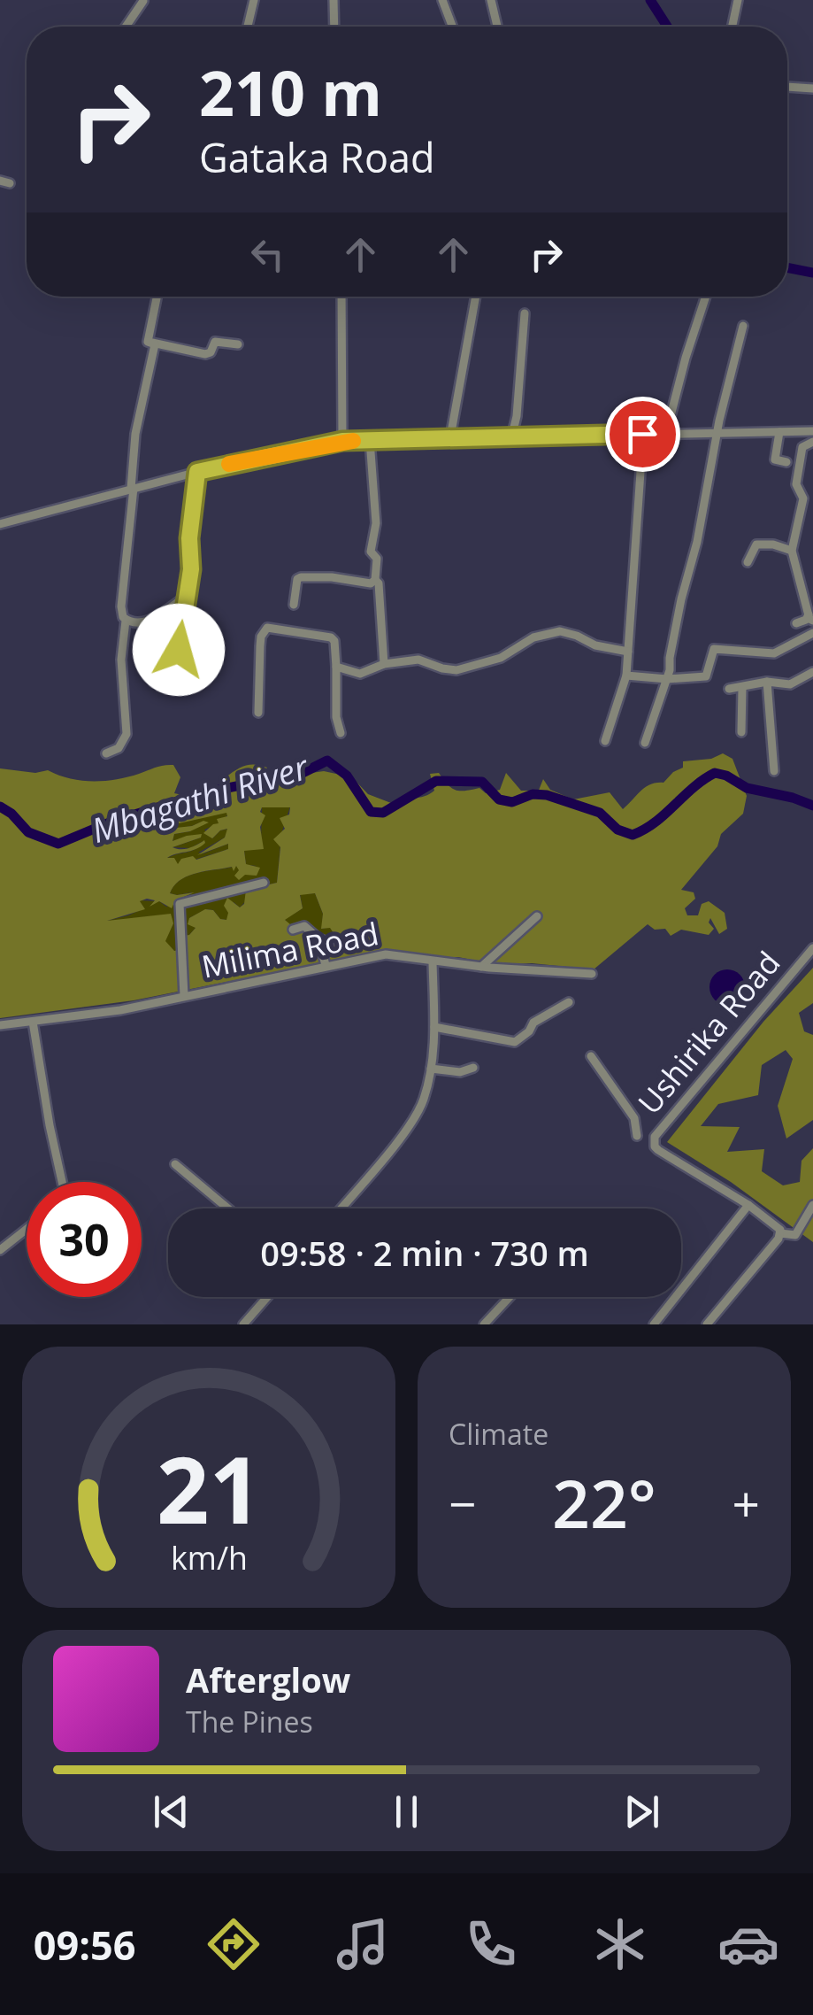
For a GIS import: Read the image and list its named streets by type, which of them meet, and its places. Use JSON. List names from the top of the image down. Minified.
{"streets":{"street":["Milima Road","Ushirika Road"]},"water":["Mbagathi River"],"page":{"turn":["210 m","Gataka Road"],"limit":"30","trip":"09:58 · 2 min · 730 m","tile":"Climate","heat":["−","22°","+"],"song":["Afterglow","The Pines"],"tabs":"09:56","gauge":["21","km/h"]}}
